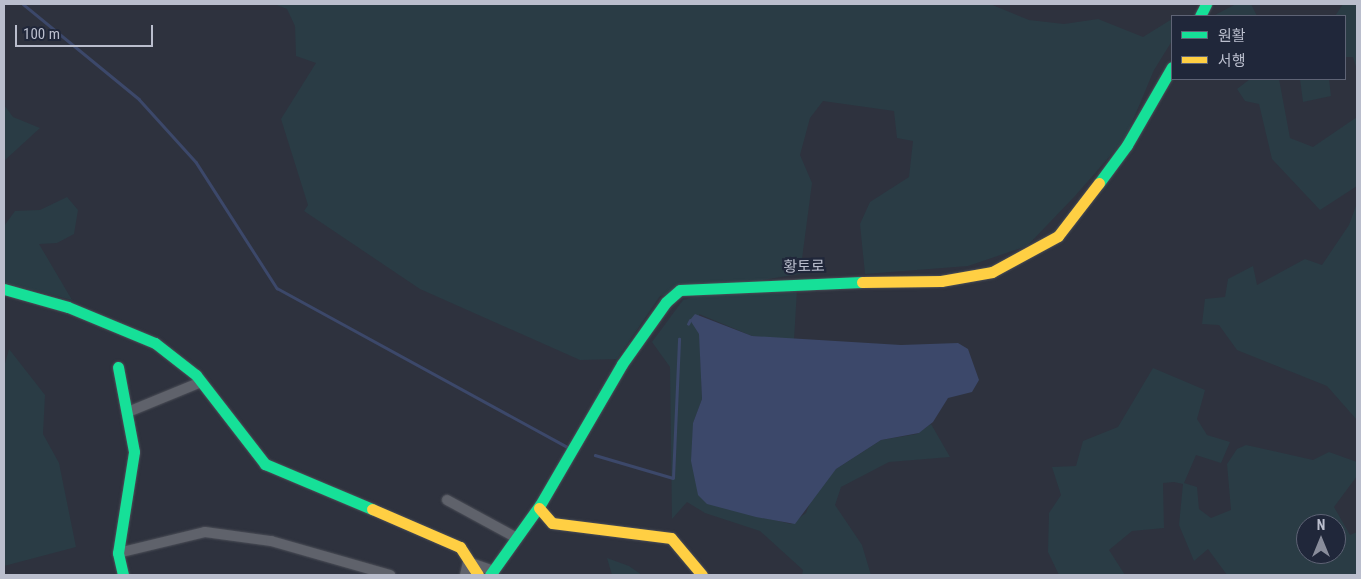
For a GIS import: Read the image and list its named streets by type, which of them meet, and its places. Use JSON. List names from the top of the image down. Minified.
{"streets":{"street":["황토로"]},"legend":["원활","서행"],"scale_bar":"100 m","north":"top"}
